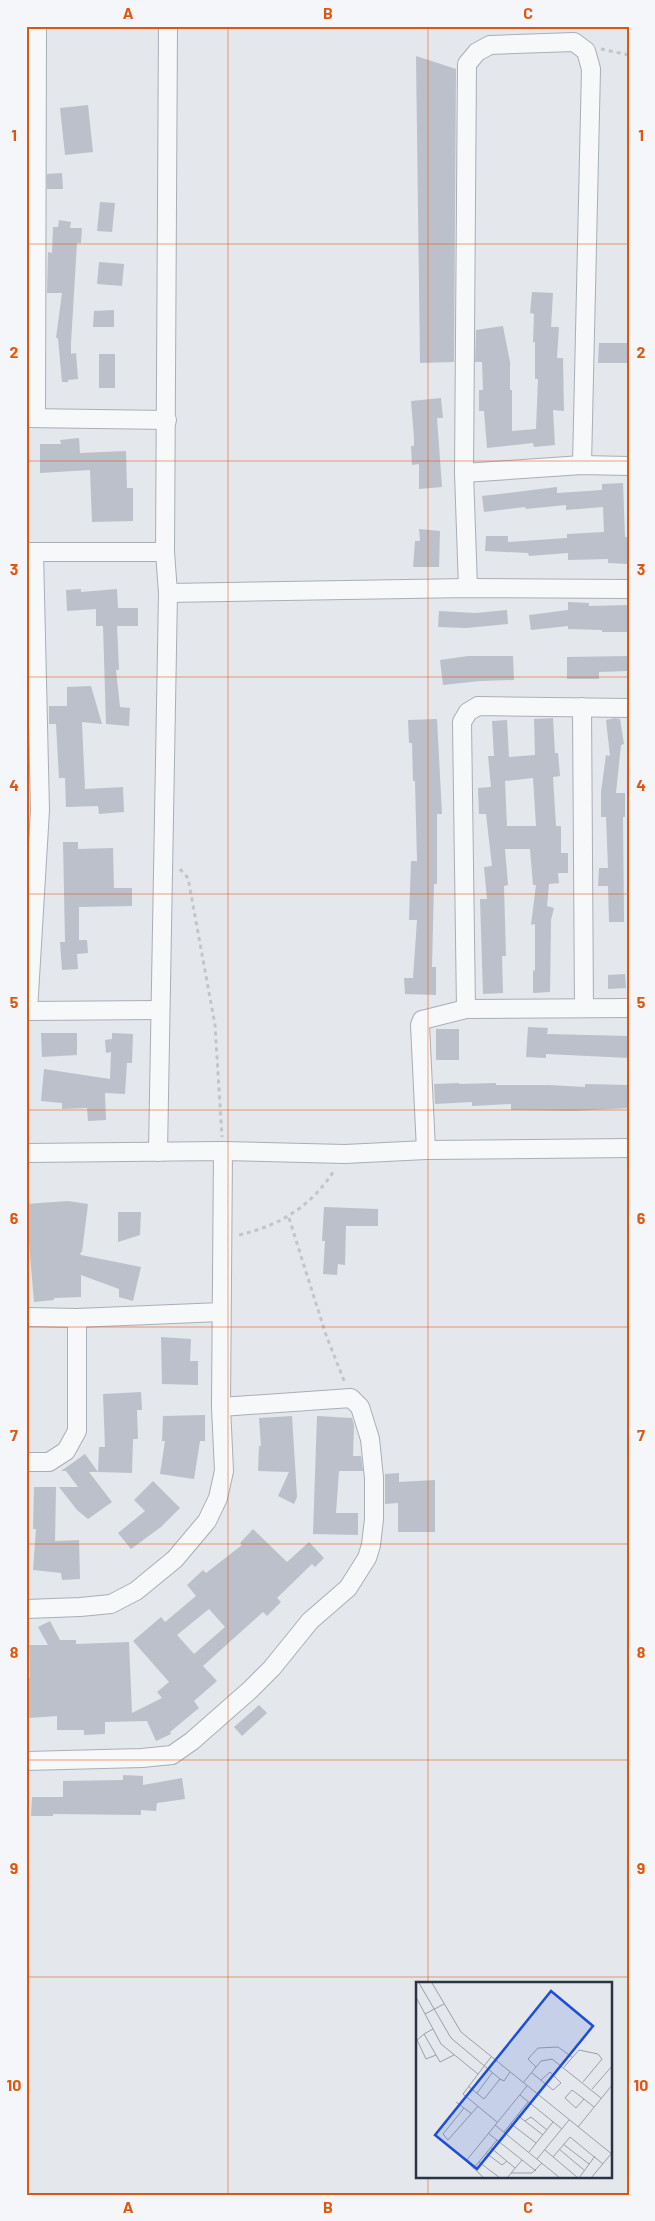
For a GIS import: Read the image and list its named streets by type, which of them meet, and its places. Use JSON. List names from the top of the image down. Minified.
{"grid":{"columns":["A","B","C"],"rows":["1","2","3","4","5","6","7","8","9","10"]}}
